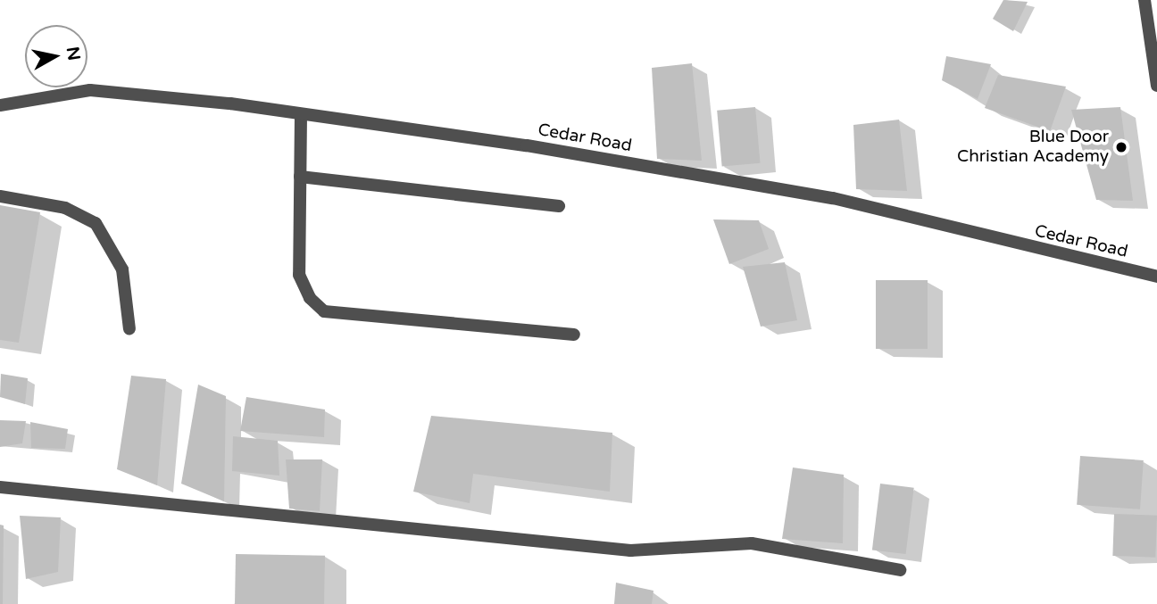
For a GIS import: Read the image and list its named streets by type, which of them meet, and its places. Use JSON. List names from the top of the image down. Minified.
{"streets":{"street":["Cedar Road"]},"places":["Blue Door Christian Academy"],"north":"right"}
